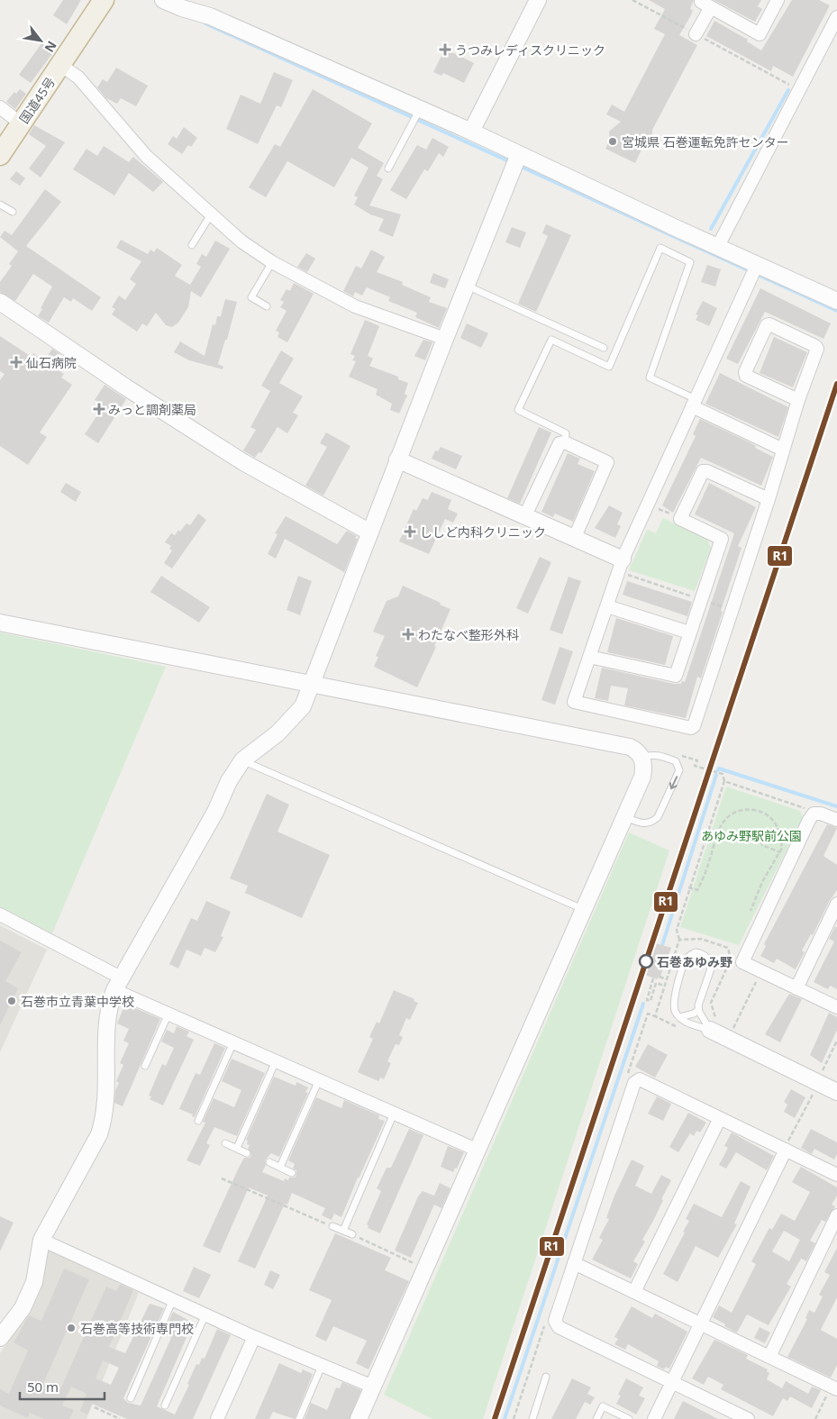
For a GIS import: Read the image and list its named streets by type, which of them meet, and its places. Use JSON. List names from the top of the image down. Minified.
{"streets":{"highway":["国道45号"]},"parks":["あゆみ野駅前公園"],"places":{"health":["うつみレディスクリニック","仙石病院","みっと調剤薬局","ししど内科クリニック","わたなべ整形外科"],"other":["宮城県 石巻運転免許センター","石巻あゆみ野","石巻市立青葉中学校","石巻高等技術専門校"]},"lines":["transit line R1"],"scale_bar":"50 m","north":"bottom right"}
